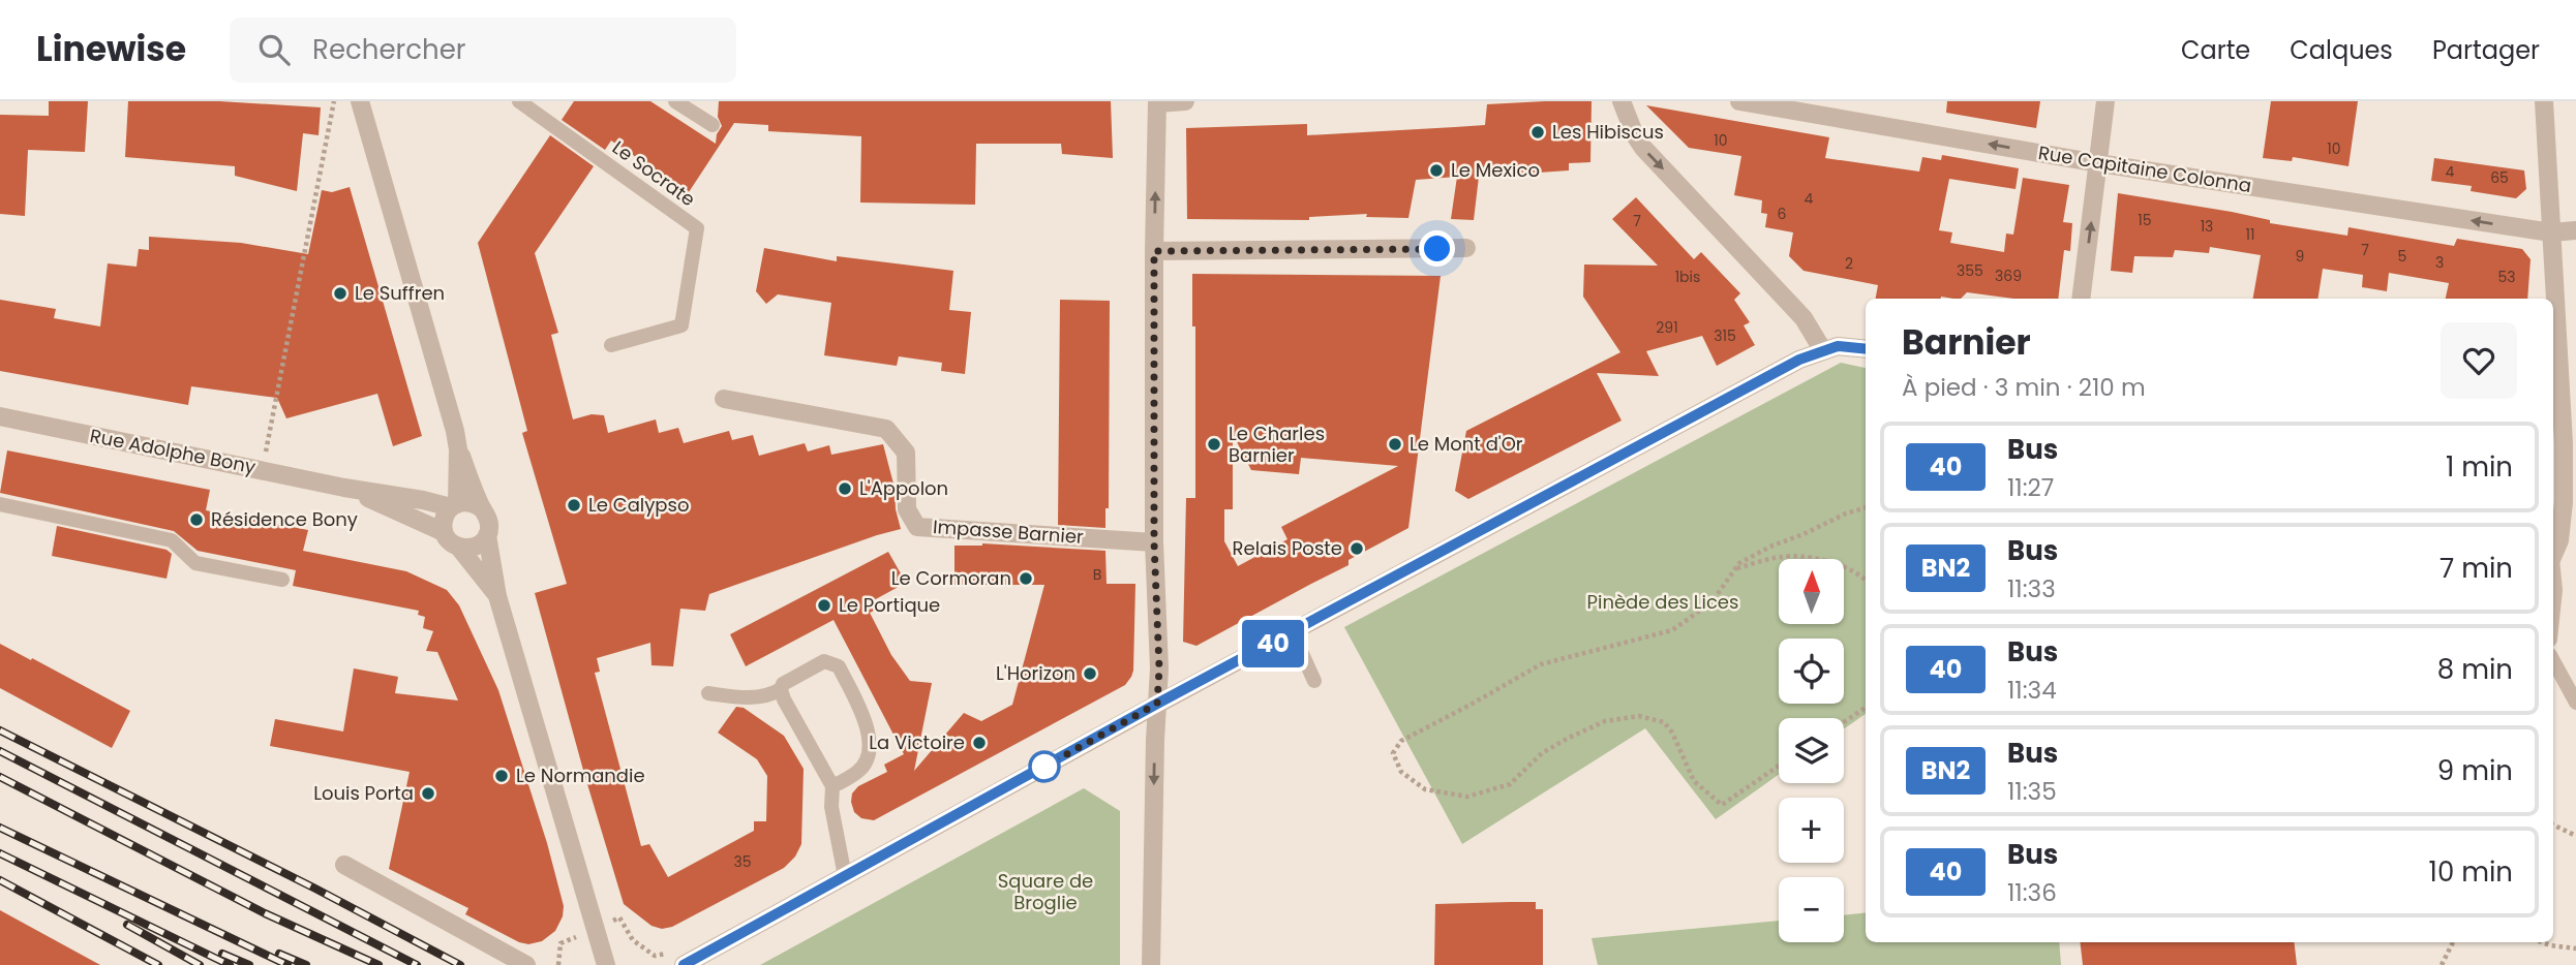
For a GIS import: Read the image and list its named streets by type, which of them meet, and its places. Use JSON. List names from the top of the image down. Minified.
{"streets":{"street":["Rue Capitaine Colonna","Rue Adolphe Bony","Impasse Barnier"],"lane":["Le Socrate"]},"one_way":["Rue Capitaine Colonna"],"parks":["Pinède des Lices","Square de Broglie"],"places":["Les Hibiscus","Le Mexico","Le Suffren","Le Charles Barnier","Le Mont d'Or","L'Appolon","Le Calypso","Résidence Bony","Relais Poste","Le Cormoran","Le Portique","L'Horizon","La Victoire","Le Normandie","Louis Porta"],"lines":["bus line 40"],"house_numbers":["10","10","4","65","4","6","15","7","13","11","7","9","5","3","2","355","369","1bis","53","291","315","B","35"],"north":"top","page":{"header":"Linewise","search":"Rechercher","nav":["Carte","Calques","Partager"],"on_map":"40","heading":["Barnier","À pied · 3 min · 210 m"],"list":[{"mark":"40","name":"Bus","note":"11:27","value":"1 min"},{"mark":"BN2","name":"Bus","note":"11:33","value":"7 min"},{"mark":"40","name":"Bus","note":"11:34","value":"8 min"},{"mark":"BN2","name":"Bus","note":"11:35","value":"9 min"},{"mark":"40","name":"Bus","note":"11:36","value":"10 min"}],"map_buttons":["+","−"]}}
